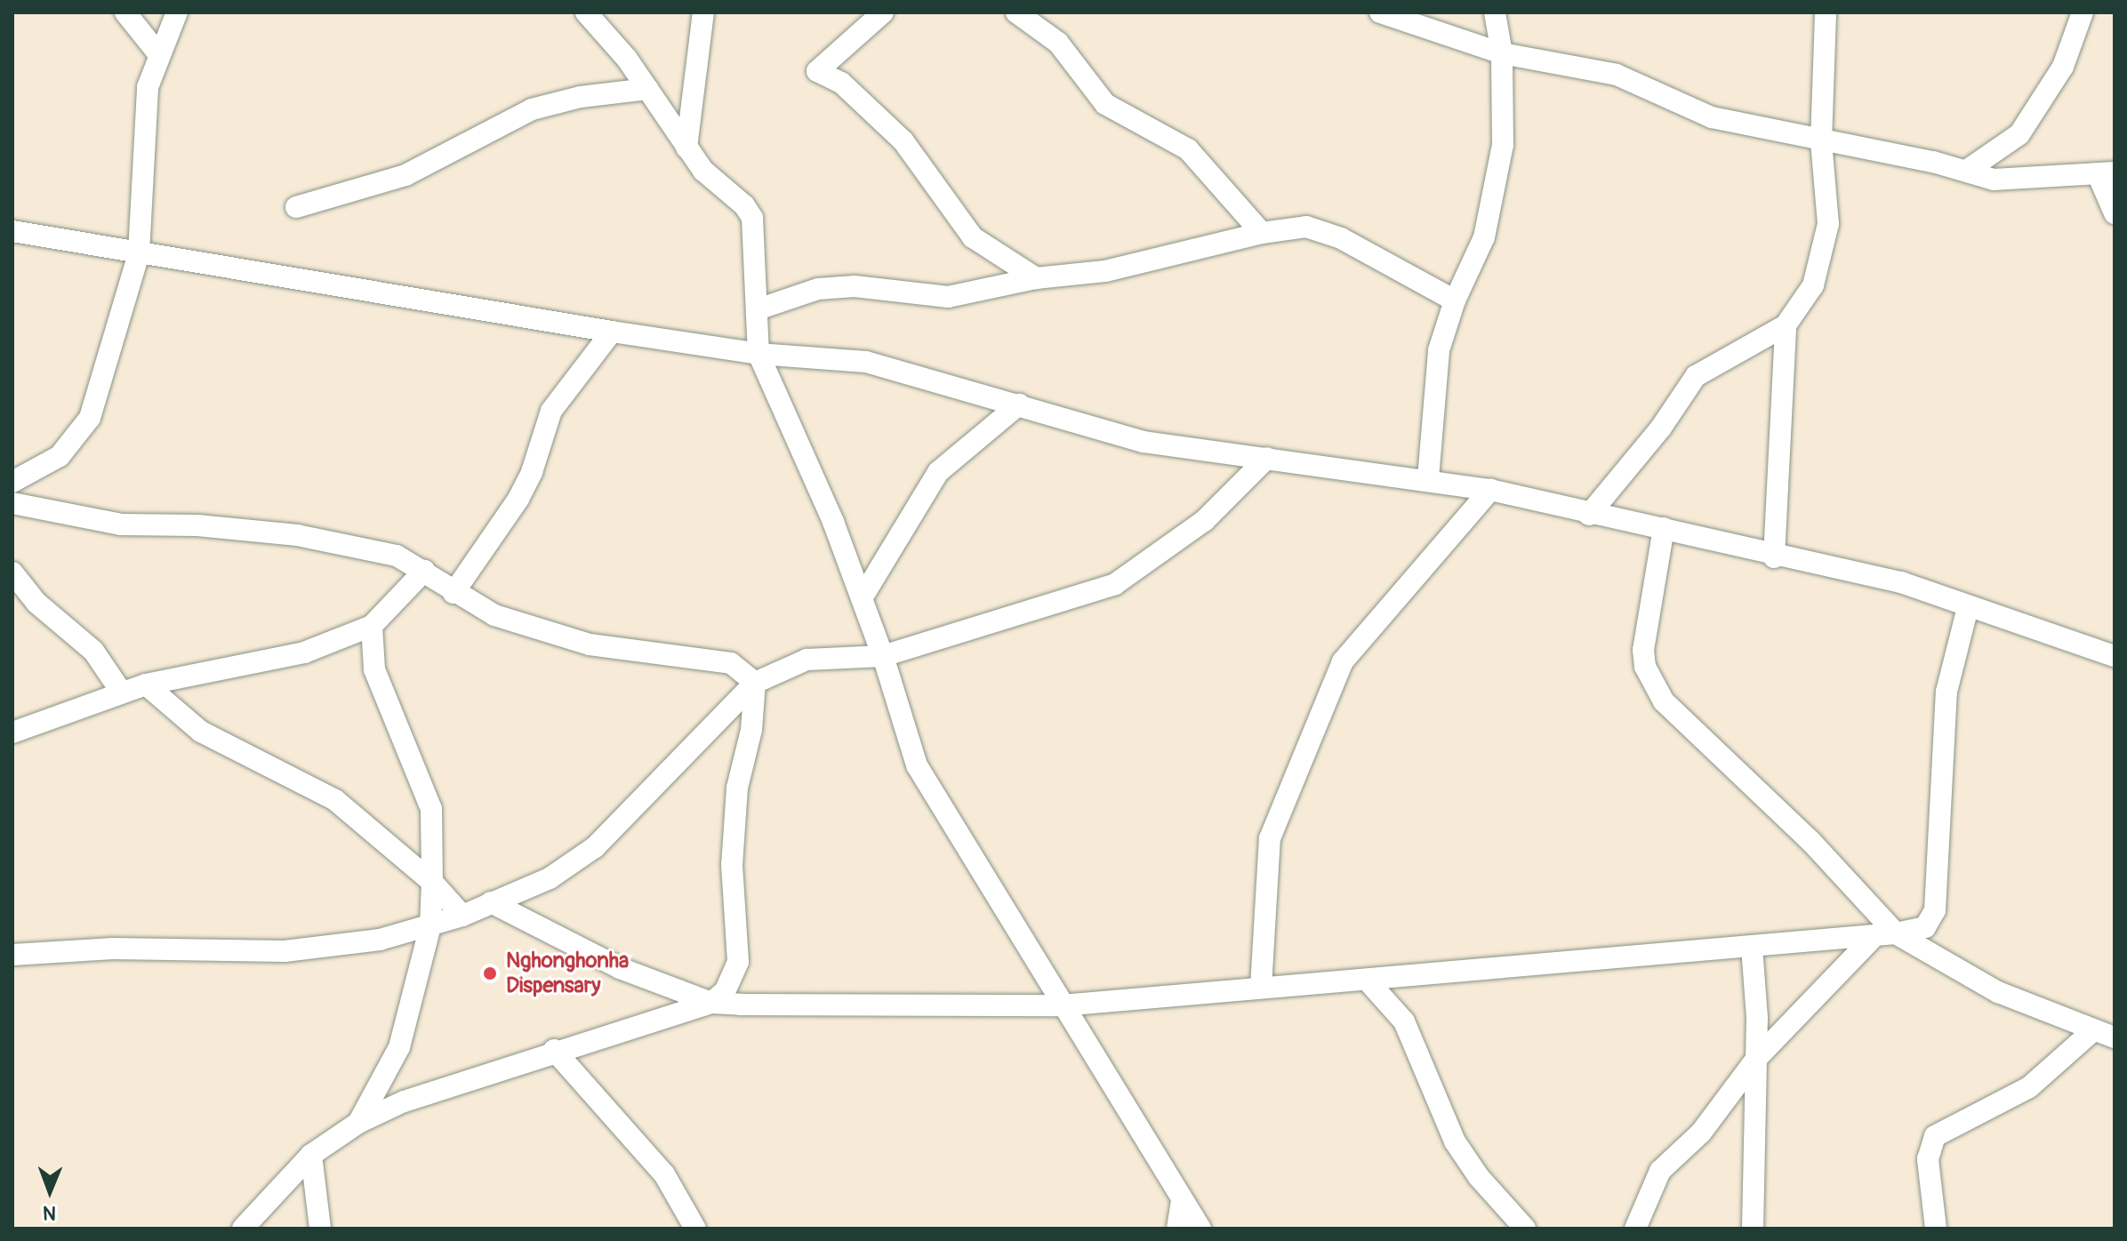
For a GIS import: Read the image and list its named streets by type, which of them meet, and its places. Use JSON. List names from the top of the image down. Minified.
{"places":["Nghonghonha Dispensary"],"north":"bottom"}
